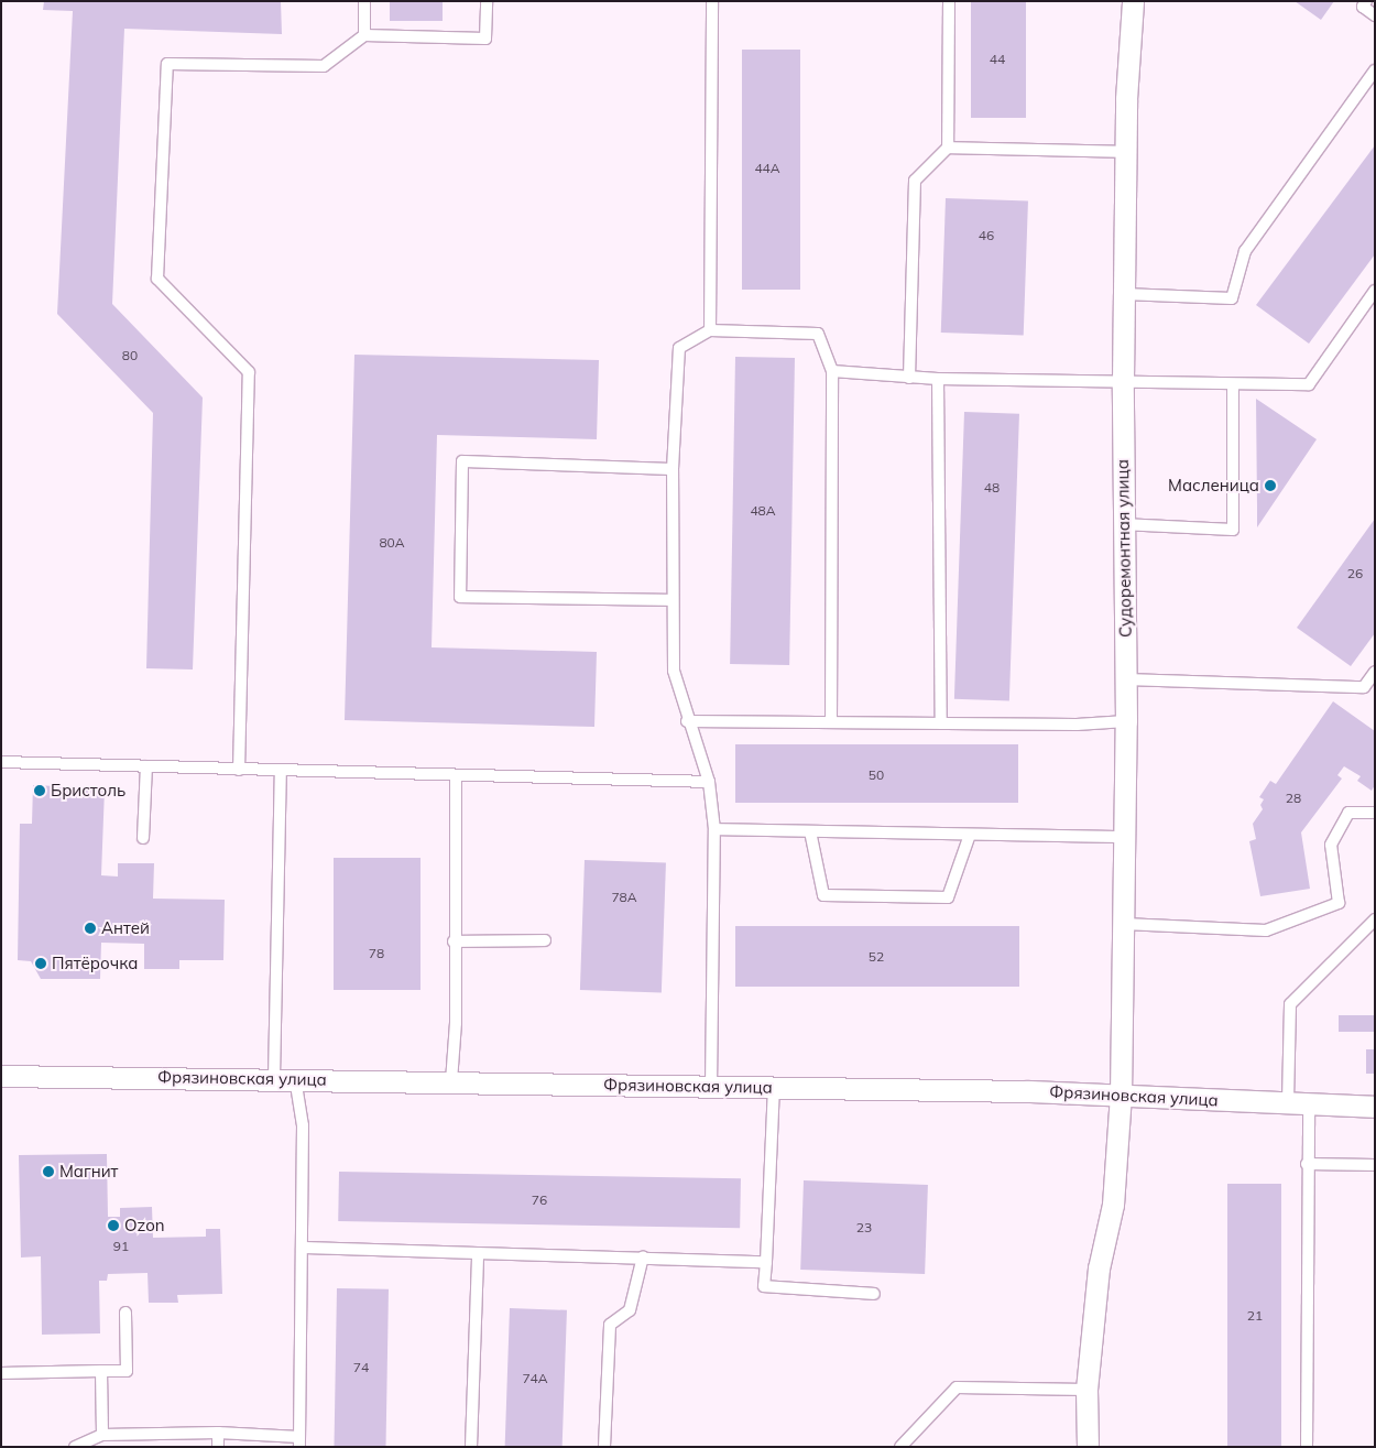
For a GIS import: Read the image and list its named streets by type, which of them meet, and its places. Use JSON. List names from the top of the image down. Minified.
{"streets":{"street":["Судоремонтная улица","Фрязиновская улица"]},"crossings":[["Судоремонтная улица","Фрязиновская улица"]],"places":["Масленица","Бристоль","Антей","Пятёрочка","Магнит","Ozon"],"house_numbers":["44","44А","46","80","48","48А","80А","26","50","28","78А","78","52","76","23","91","21","74","74А"]}
